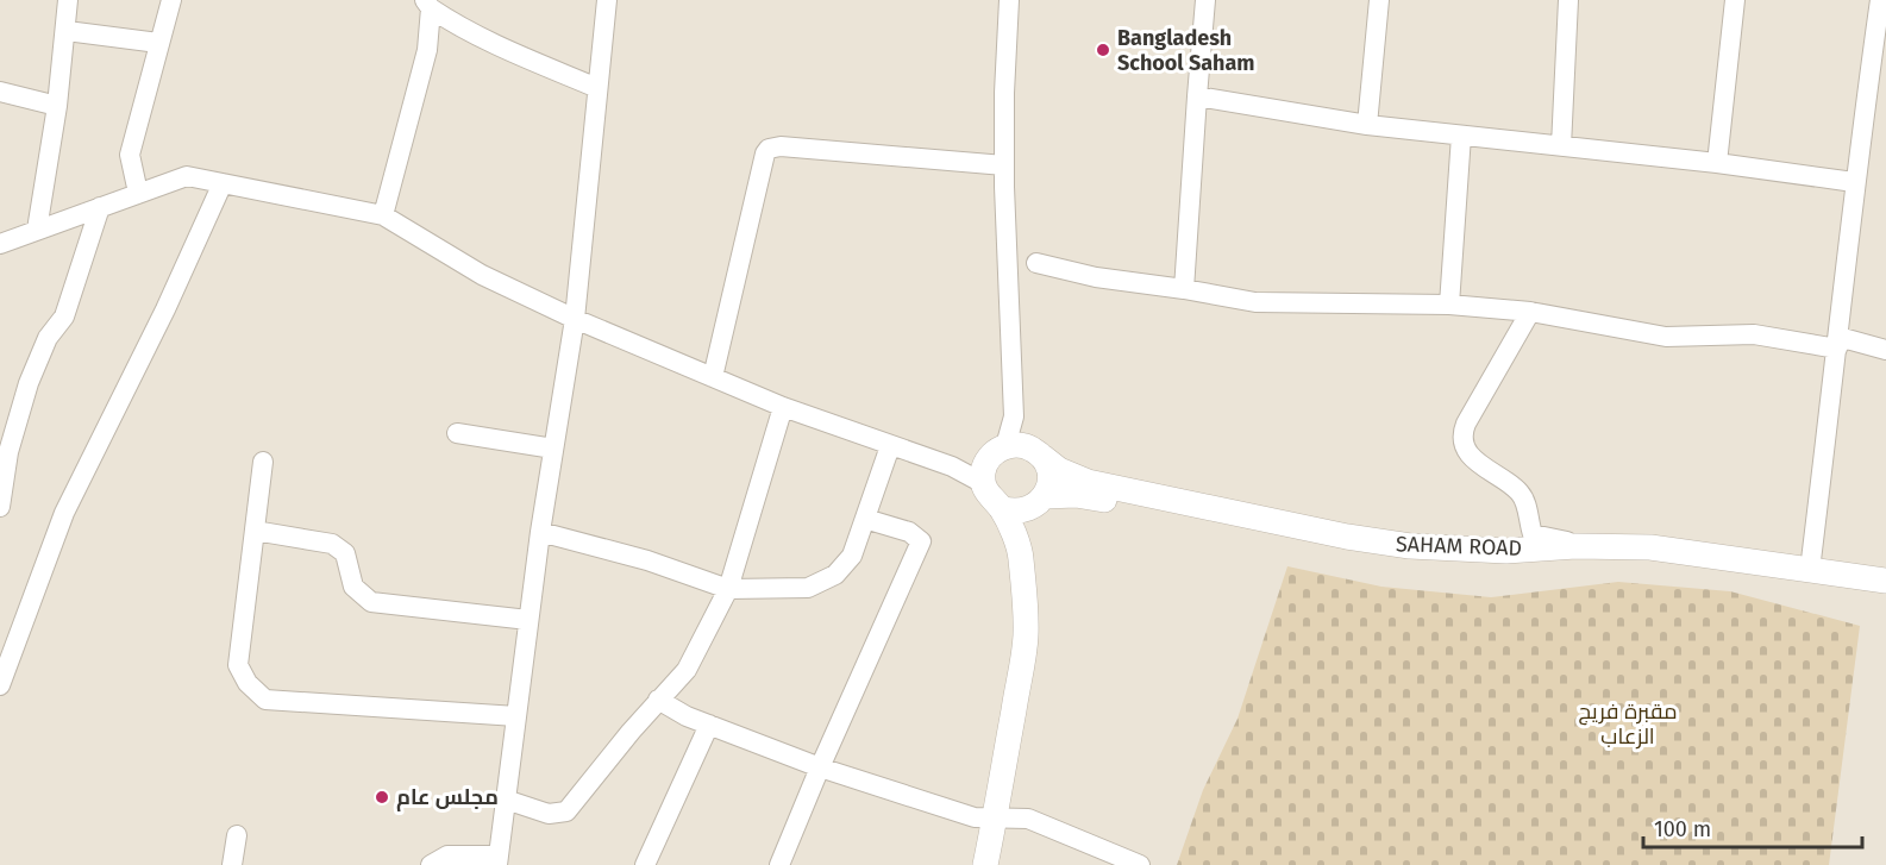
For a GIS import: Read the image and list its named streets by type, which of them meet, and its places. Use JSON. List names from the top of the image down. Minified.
{"streets":{"main road":["SAHAM ROAD"]},"parks":["مقبرة فريج الزعاب"],"places":["Bangladesh School Saham","مجلس عام"],"scale_bar":"100 m"}
